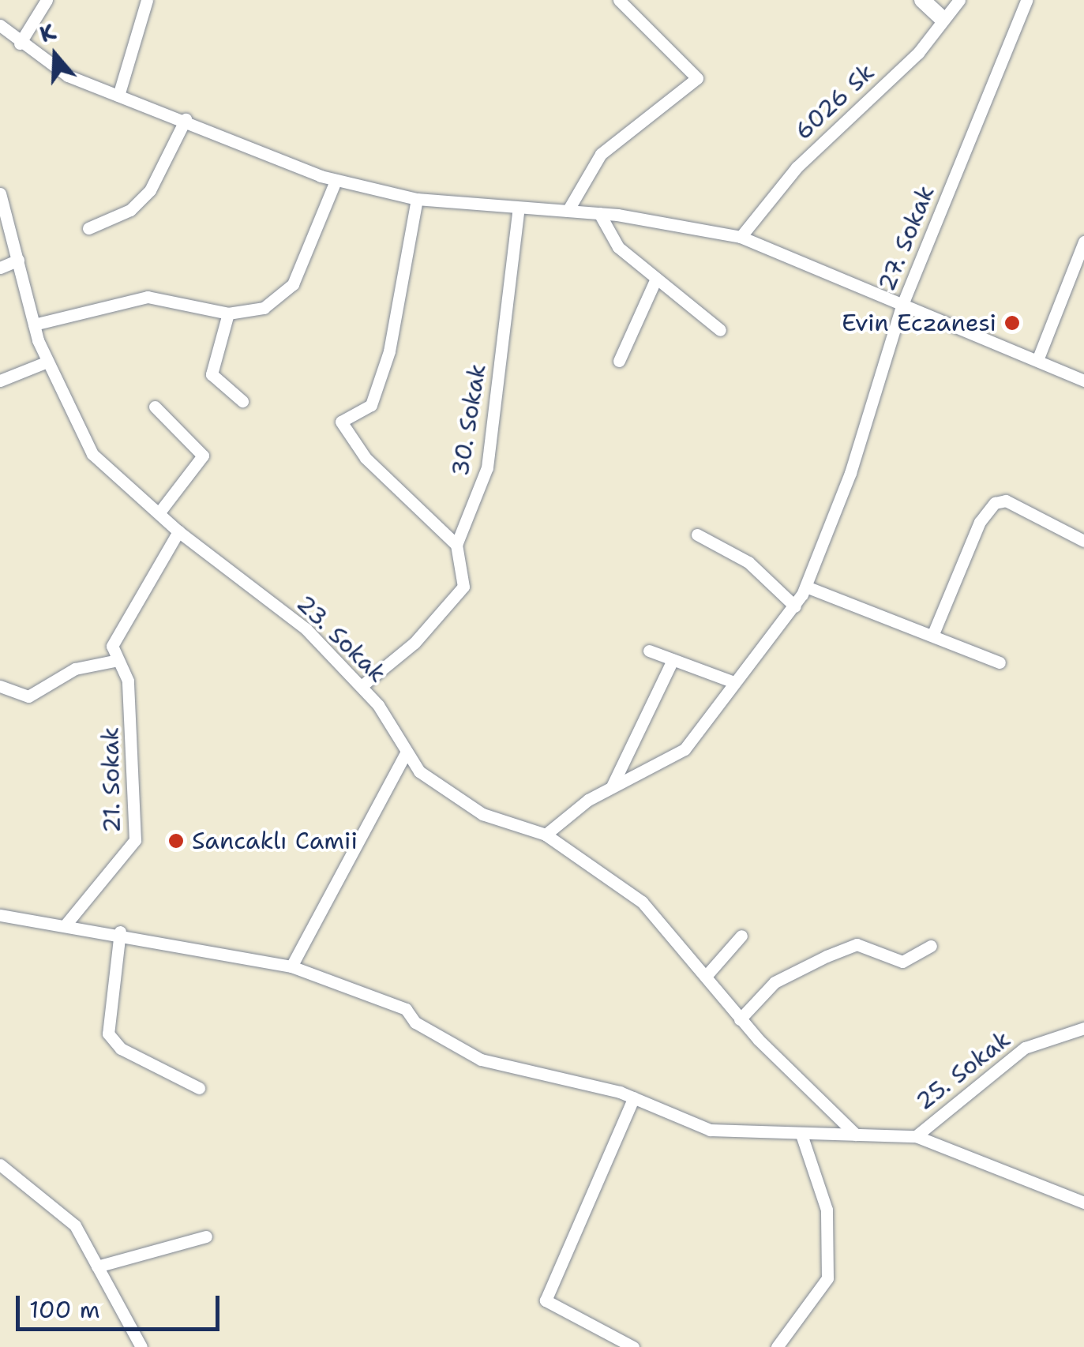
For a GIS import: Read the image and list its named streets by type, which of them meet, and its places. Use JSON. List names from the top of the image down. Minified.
{"streets":{"street":["6026 Sk","27. Sokak","30. Sokak","23. Sokak","21. Sokak","25. Sokak"]},"crossings":[["27. Sokak","23. Sokak"],["23. Sokak","21. Sokak"]],"places":["Evin Eczanesi","Sancaklı Camii"],"scale_bar":"100 m","north":"top"}
